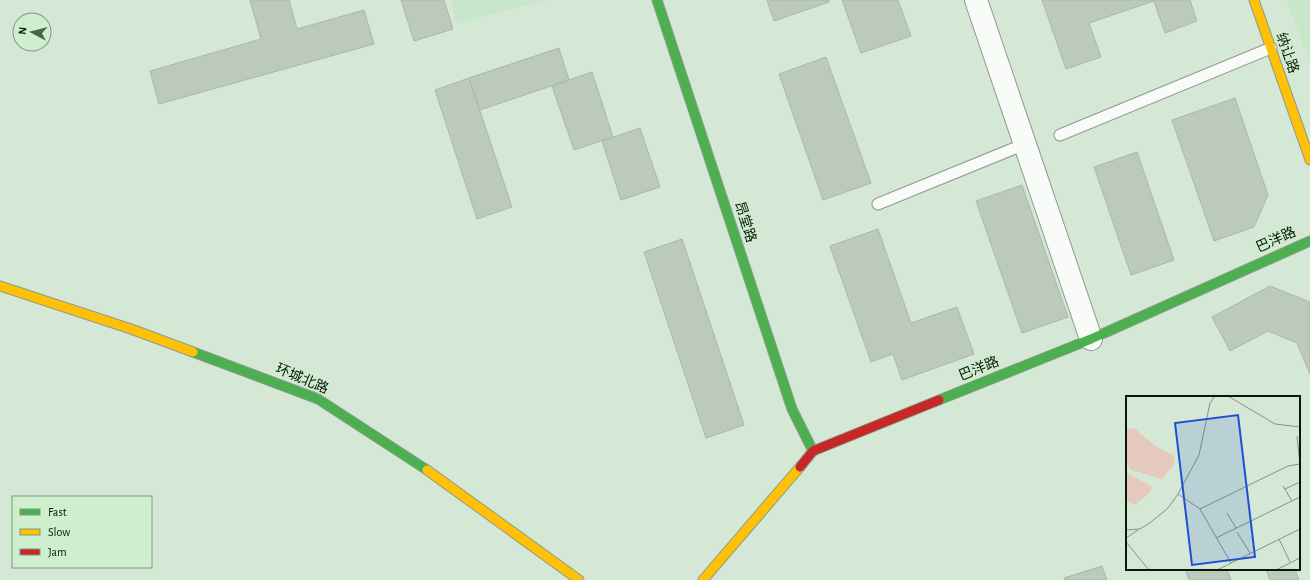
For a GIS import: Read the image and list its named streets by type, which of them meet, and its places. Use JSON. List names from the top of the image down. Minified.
{"streets":{"street":["纳让路","昂堂路","巴洋路","环城北路"]},"crossings":[["昂堂路","巴洋路"]],"legend":["Fast","Slow","Jam"],"north":"left"}
